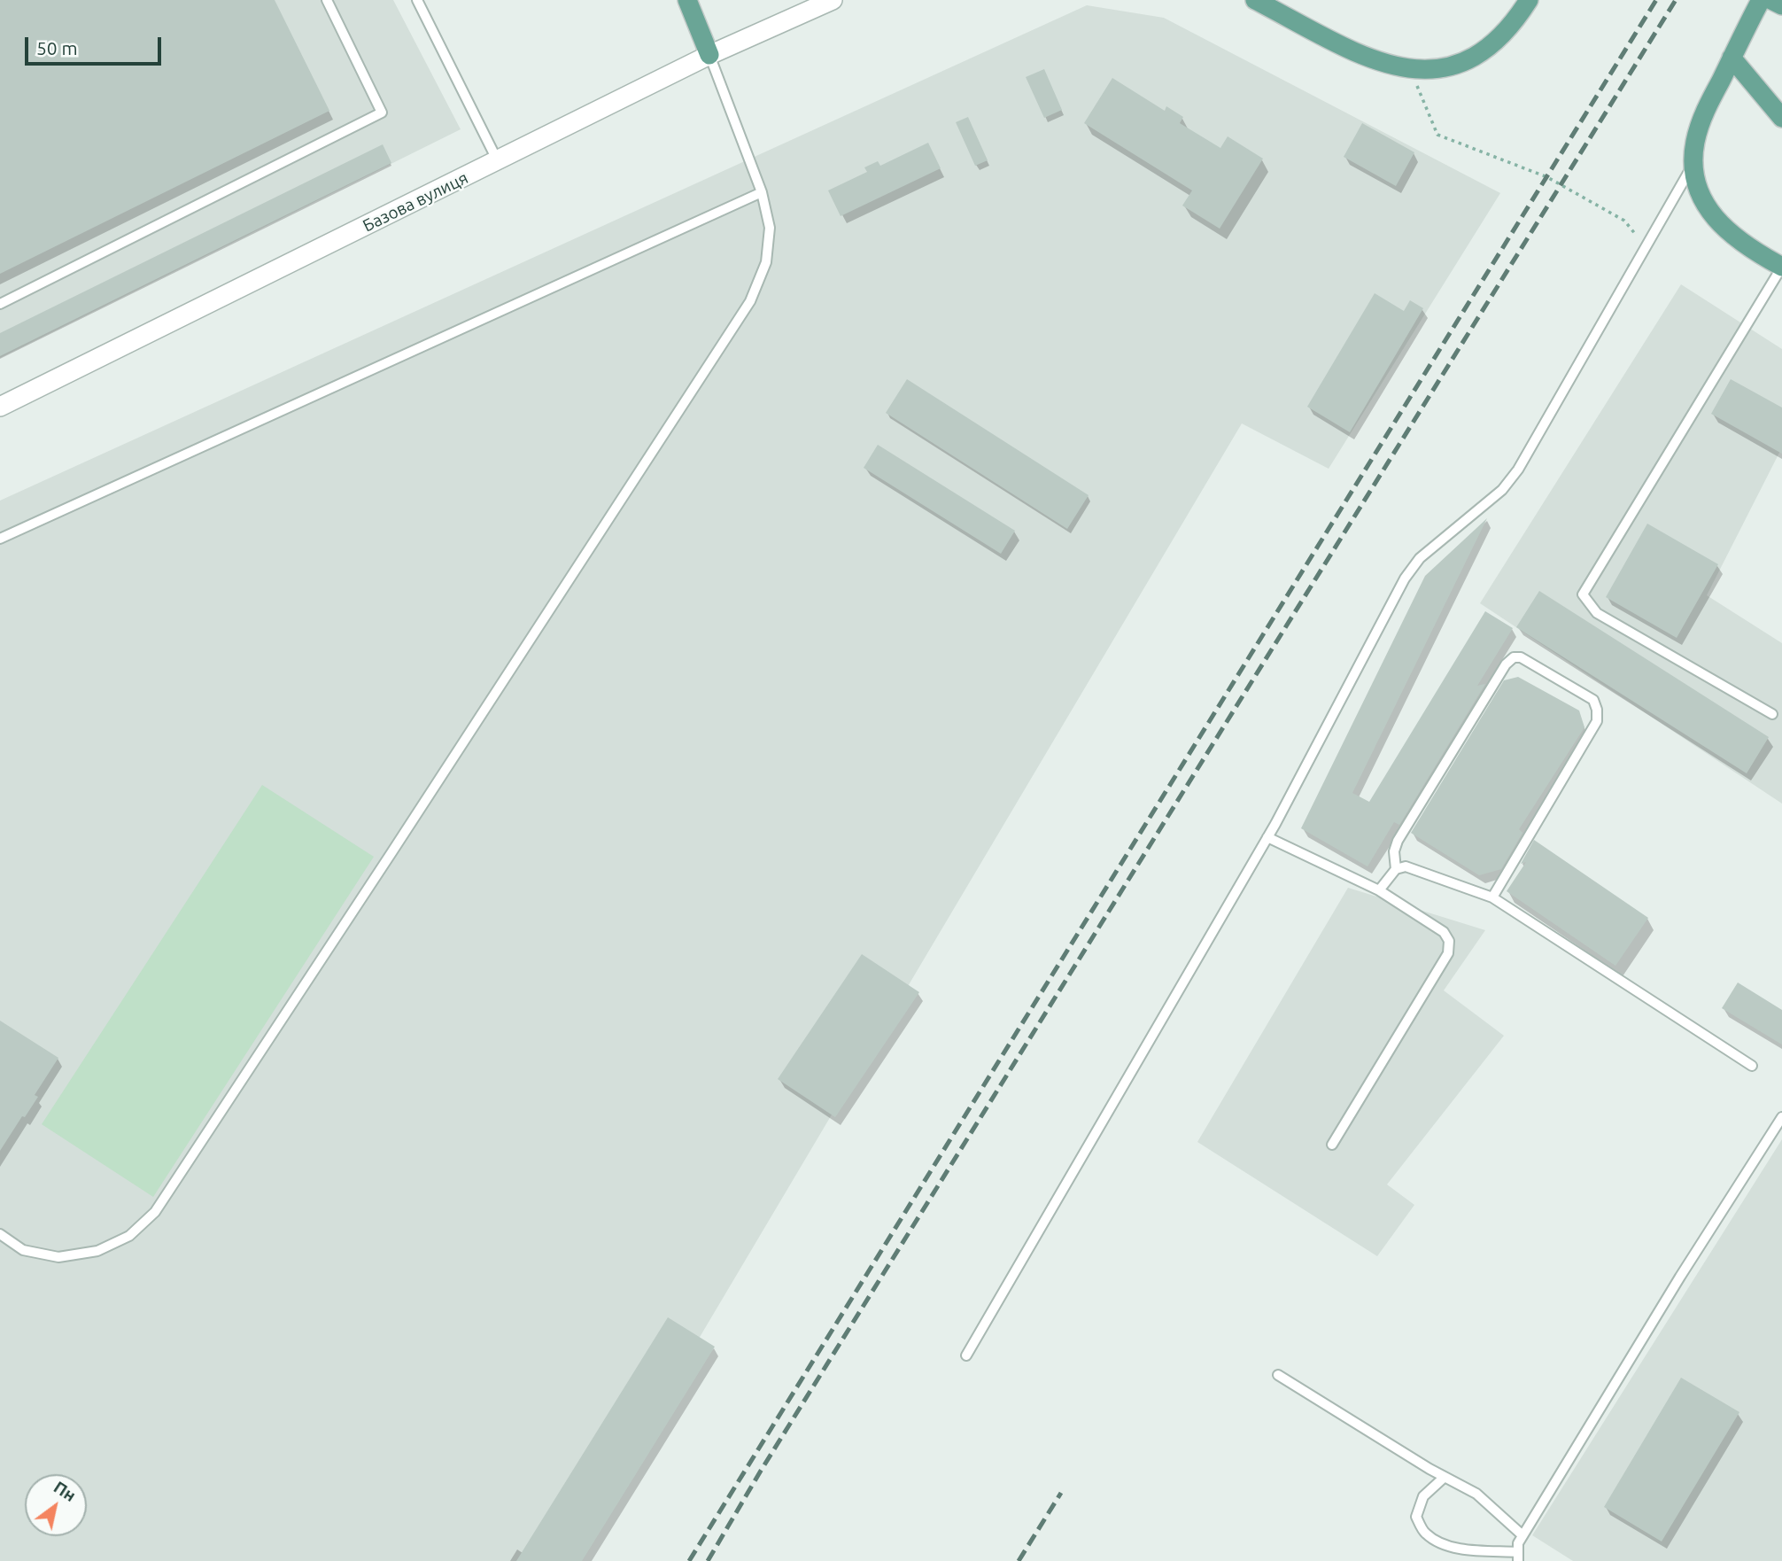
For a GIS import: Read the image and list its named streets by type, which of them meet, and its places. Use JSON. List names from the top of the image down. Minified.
{"streets":{"street":["Базова вулиця"]},"scale_bar":"50 m","north":"top right"}
